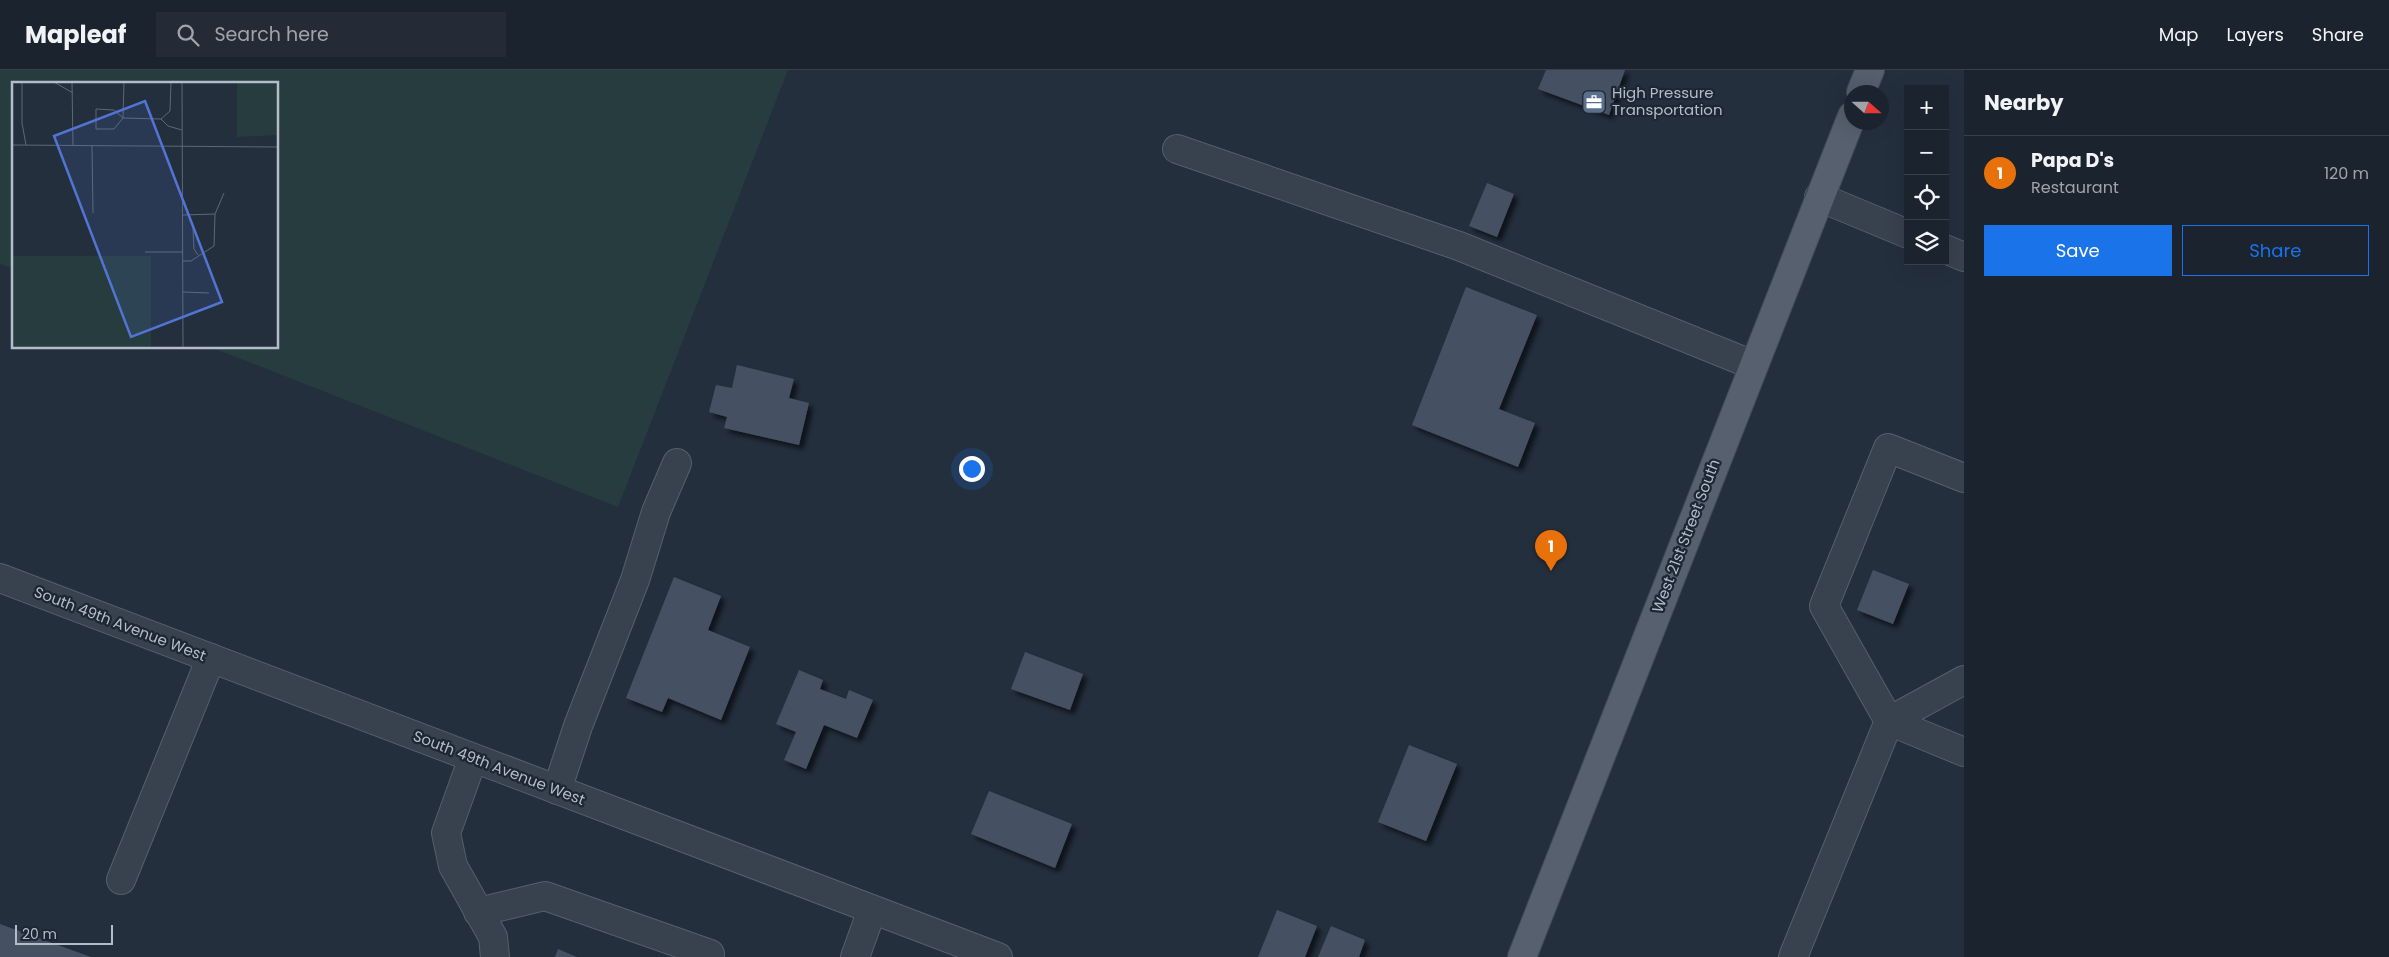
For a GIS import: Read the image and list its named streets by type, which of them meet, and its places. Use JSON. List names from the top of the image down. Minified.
{"streets":{"main road":["West 21st Street South"],"street":["South 49th Avenue West"]},"places":{"office":["High Pressure Transportation"]},"scale_bar":"20 m","north":"right","page":{"header":"Mapleaf","search":"Search here","nav":["Map","Layers","Share"],"heading":"Nearby","map_buttons":["+","−"],"list":[{"mark":"1","name":"Papa D's","note":"Restaurant","value":"120 m"}],"buttons":["Save","Share"],"pins":"1","scale":"20 m"}}
